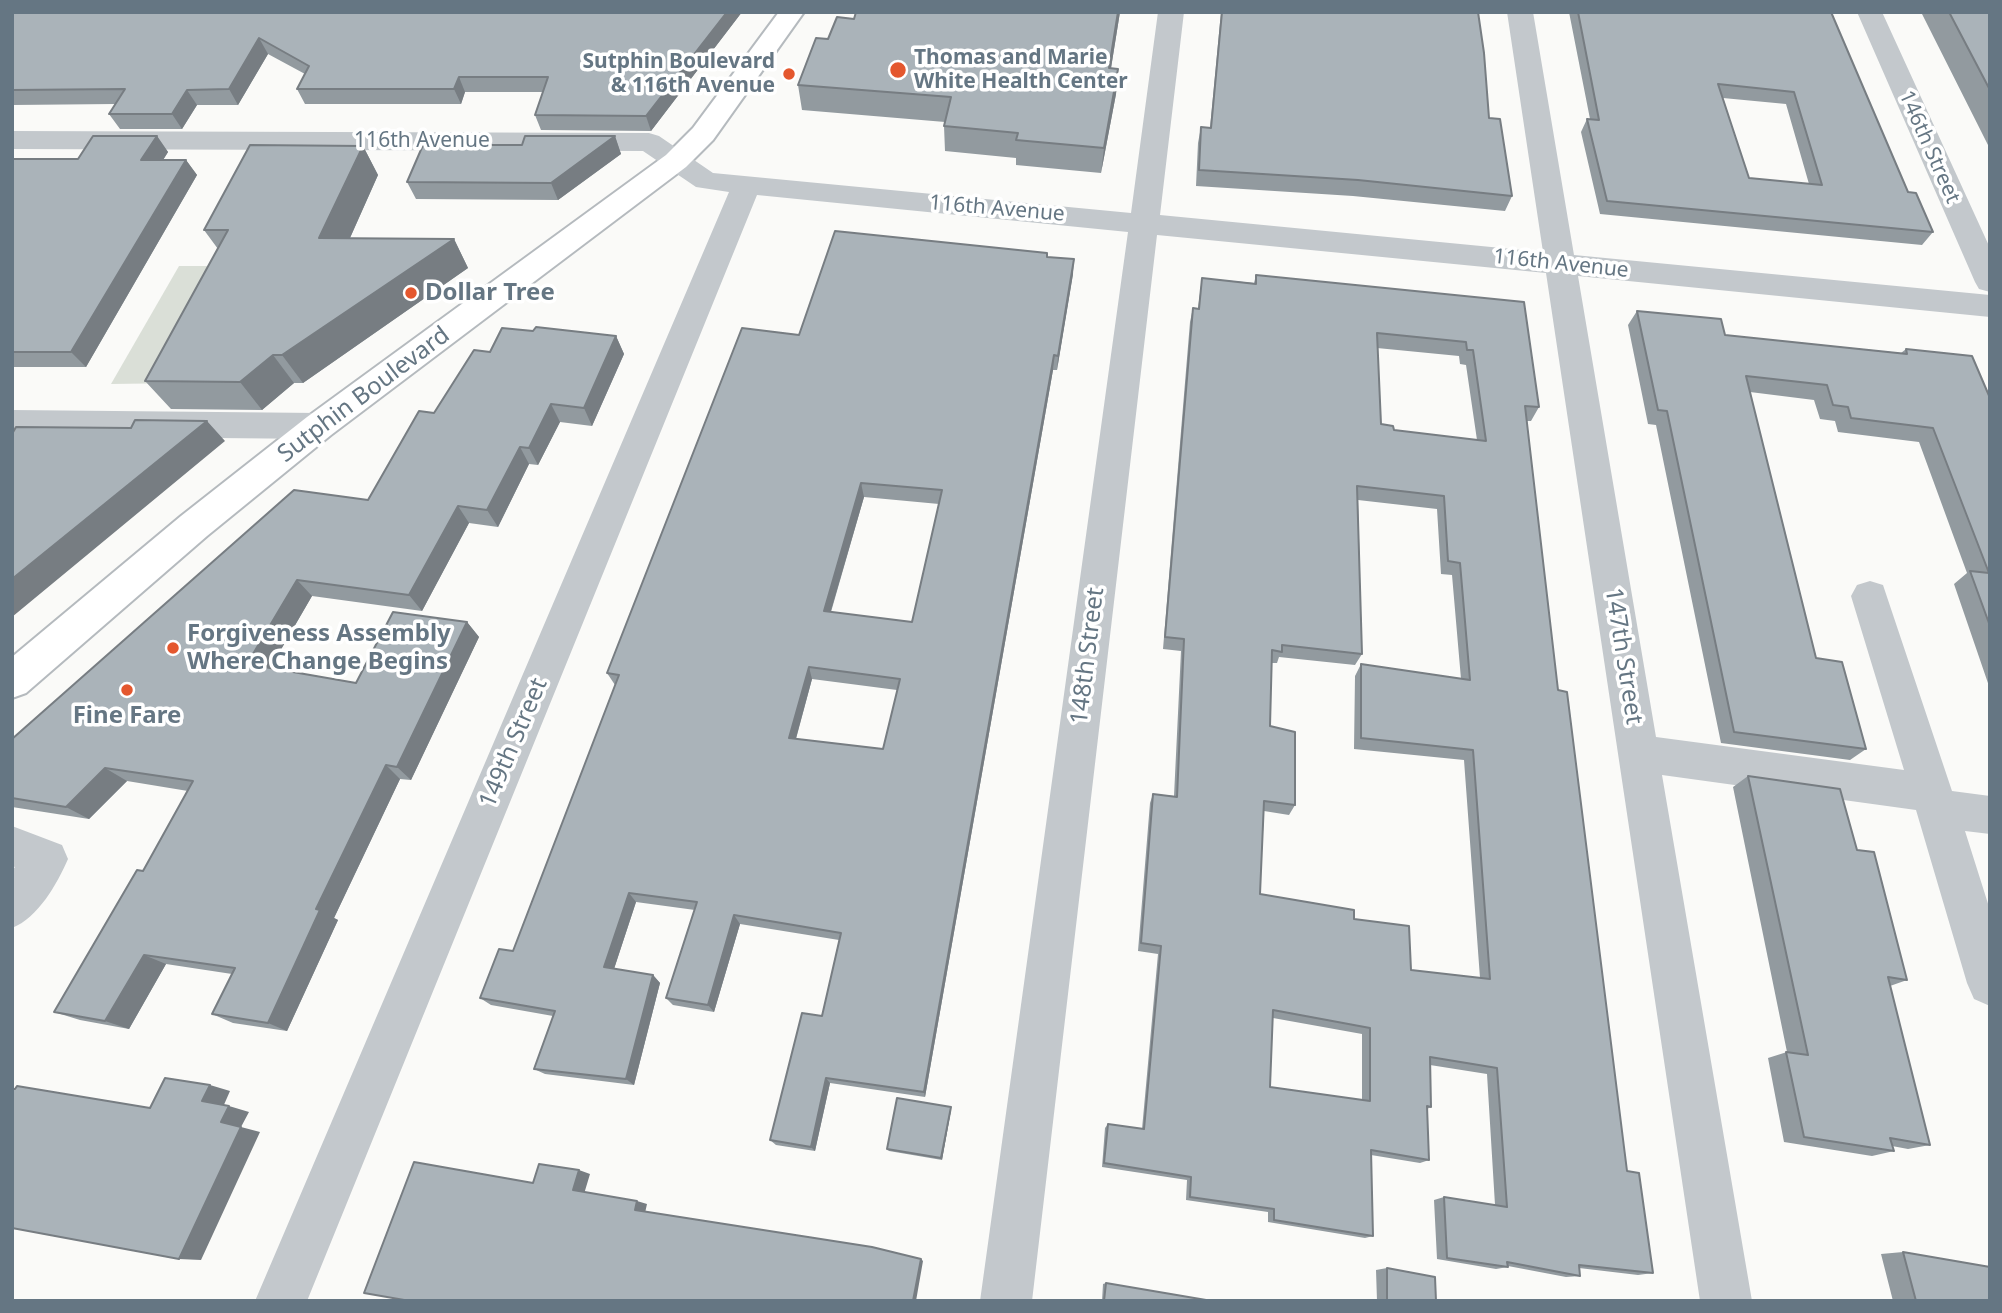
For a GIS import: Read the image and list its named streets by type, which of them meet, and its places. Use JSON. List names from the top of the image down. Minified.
{"streets":{"main road":["Sutphin Boulevard"],"street":["116th Avenue","146th Street","148th Street","147th Street","149th Street"]},"crossings":[["116th Avenue","Sutphin Boulevard"],["116th Avenue","148th Street"],["116th Avenue","147th Street"],["116th Avenue","149th Street"]],"places":["Thomas and Marie White Health Center","Sutphin Boulevard & 116th Avenue","Dollar Tree","Forgiveness Assembly Where Change Begins","Fine Fare"]}
